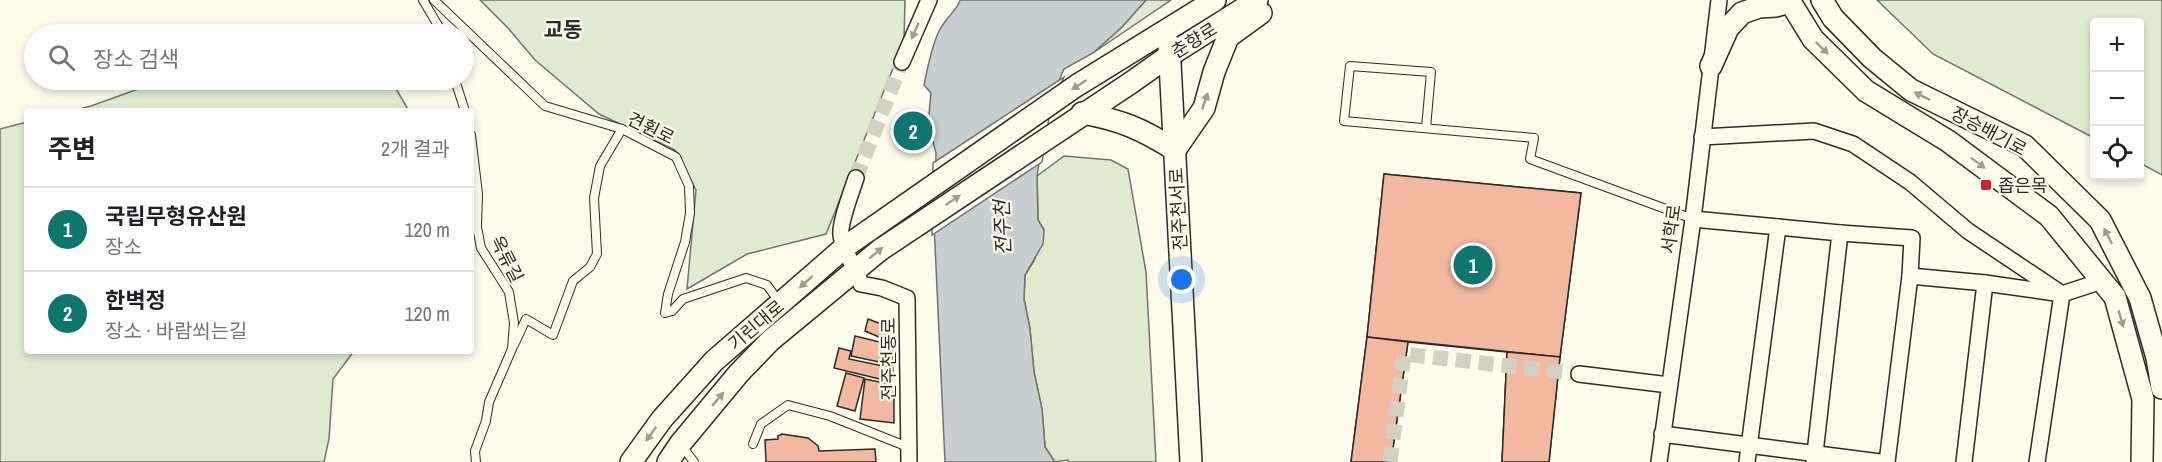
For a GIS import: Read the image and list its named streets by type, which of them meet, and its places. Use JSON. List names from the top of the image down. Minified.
{"streets":{"street":["춘향로","장승배기로","전주천서로","서학로","기린대로","전주천동로"],"lane":["견훤로","옥류길"]},"crossings":[["춘향로","전주천서로"],["춘향로","기린대로"],["견훤로","기린대로"],["기린대로","전주천동로"]],"districts":["교동"],"water":["전주천"],"places":{"transit":["좁은목"]},"page":{"map_buttons":["+","−"],"search":"장소 검색","heading":["주변","2개 결과"],"pins":["2","1"],"list":[{"mark":"1","name":"국립무형유산원","note":"장소","value":"120 m"},{"mark":"2","name":"한벽정","note":"장소 · 바람쐬는길","value":"120 m"}]}}
